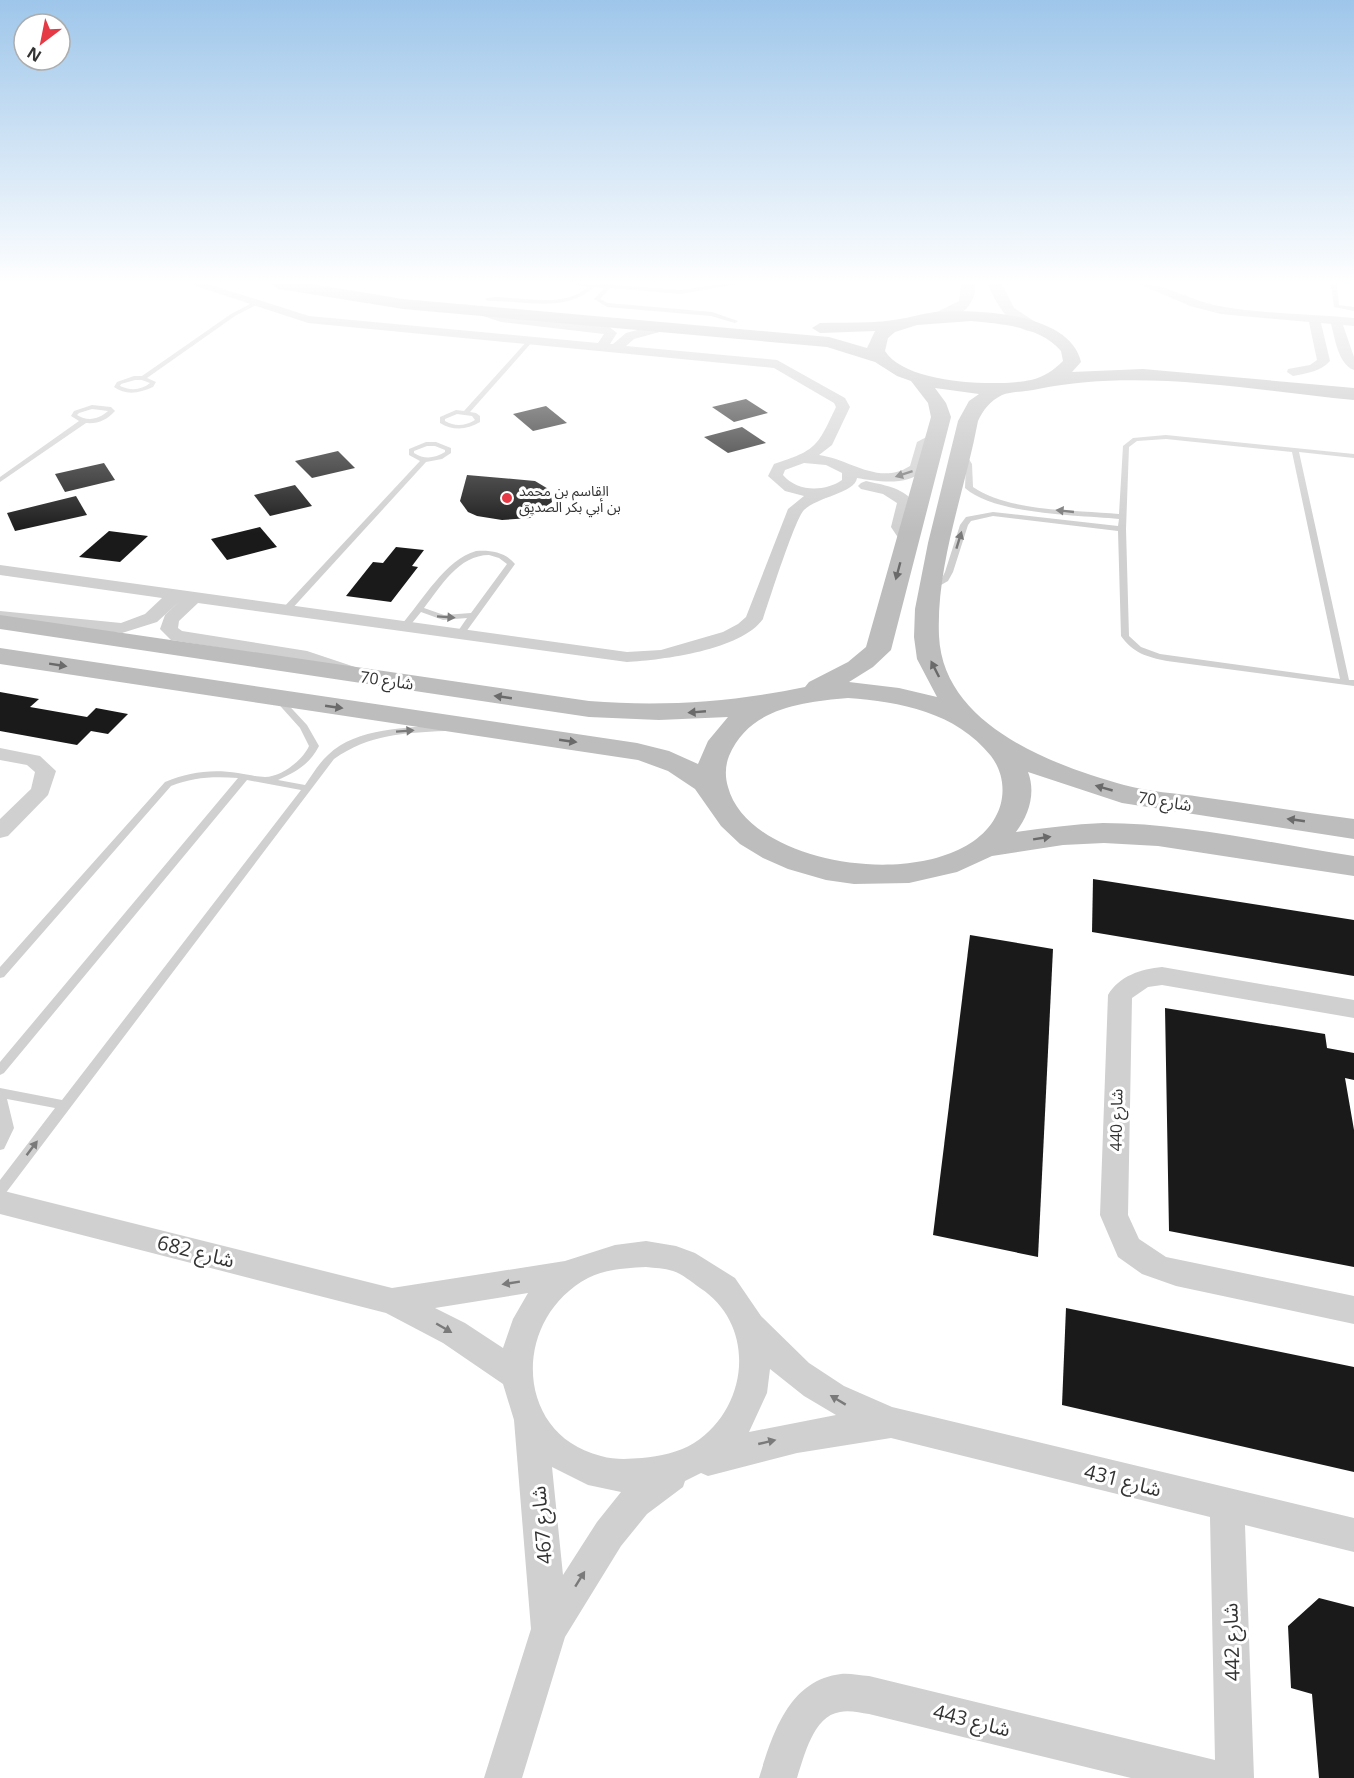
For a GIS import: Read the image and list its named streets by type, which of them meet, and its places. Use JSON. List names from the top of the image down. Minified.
{"streets":{"main road":["شارع 70"],"street":["شارع 440","شارع 682","شارع 431","شارع 467","شارع 442","شارع 443"]},"crossings":[["شارع 682","شارع 431"],["شارع 431","شارع 467"],["شارع 431","شارع 442"]],"places":["القاسم بن محمد بن أبي بكر الصديق"],"north":"bottom left"}
